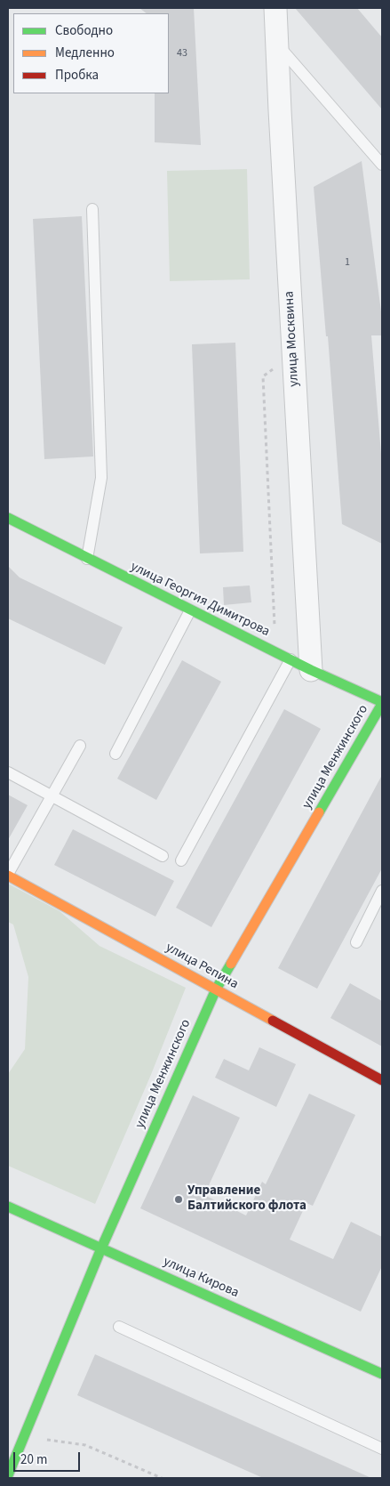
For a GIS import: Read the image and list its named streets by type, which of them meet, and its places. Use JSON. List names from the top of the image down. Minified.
{"streets":{"street":["улица Москвина","улица Георгия Димитрова","улица Менжинского","улица Репина","улица Кирова"]},"crossings":[["улица Москвина","улица Георгия Димитрова"],["улица Георгия Димитрова","улица Менжинского"],["улица Менжинского","улица Репина"],["улица Менжинского","улица Кирова"]],"places":["Управление Балтийского флота"],"house_numbers":["43","1"],"legend":["Свободно","Медленно","Пробка"],"scale_bar":"20 m"}
